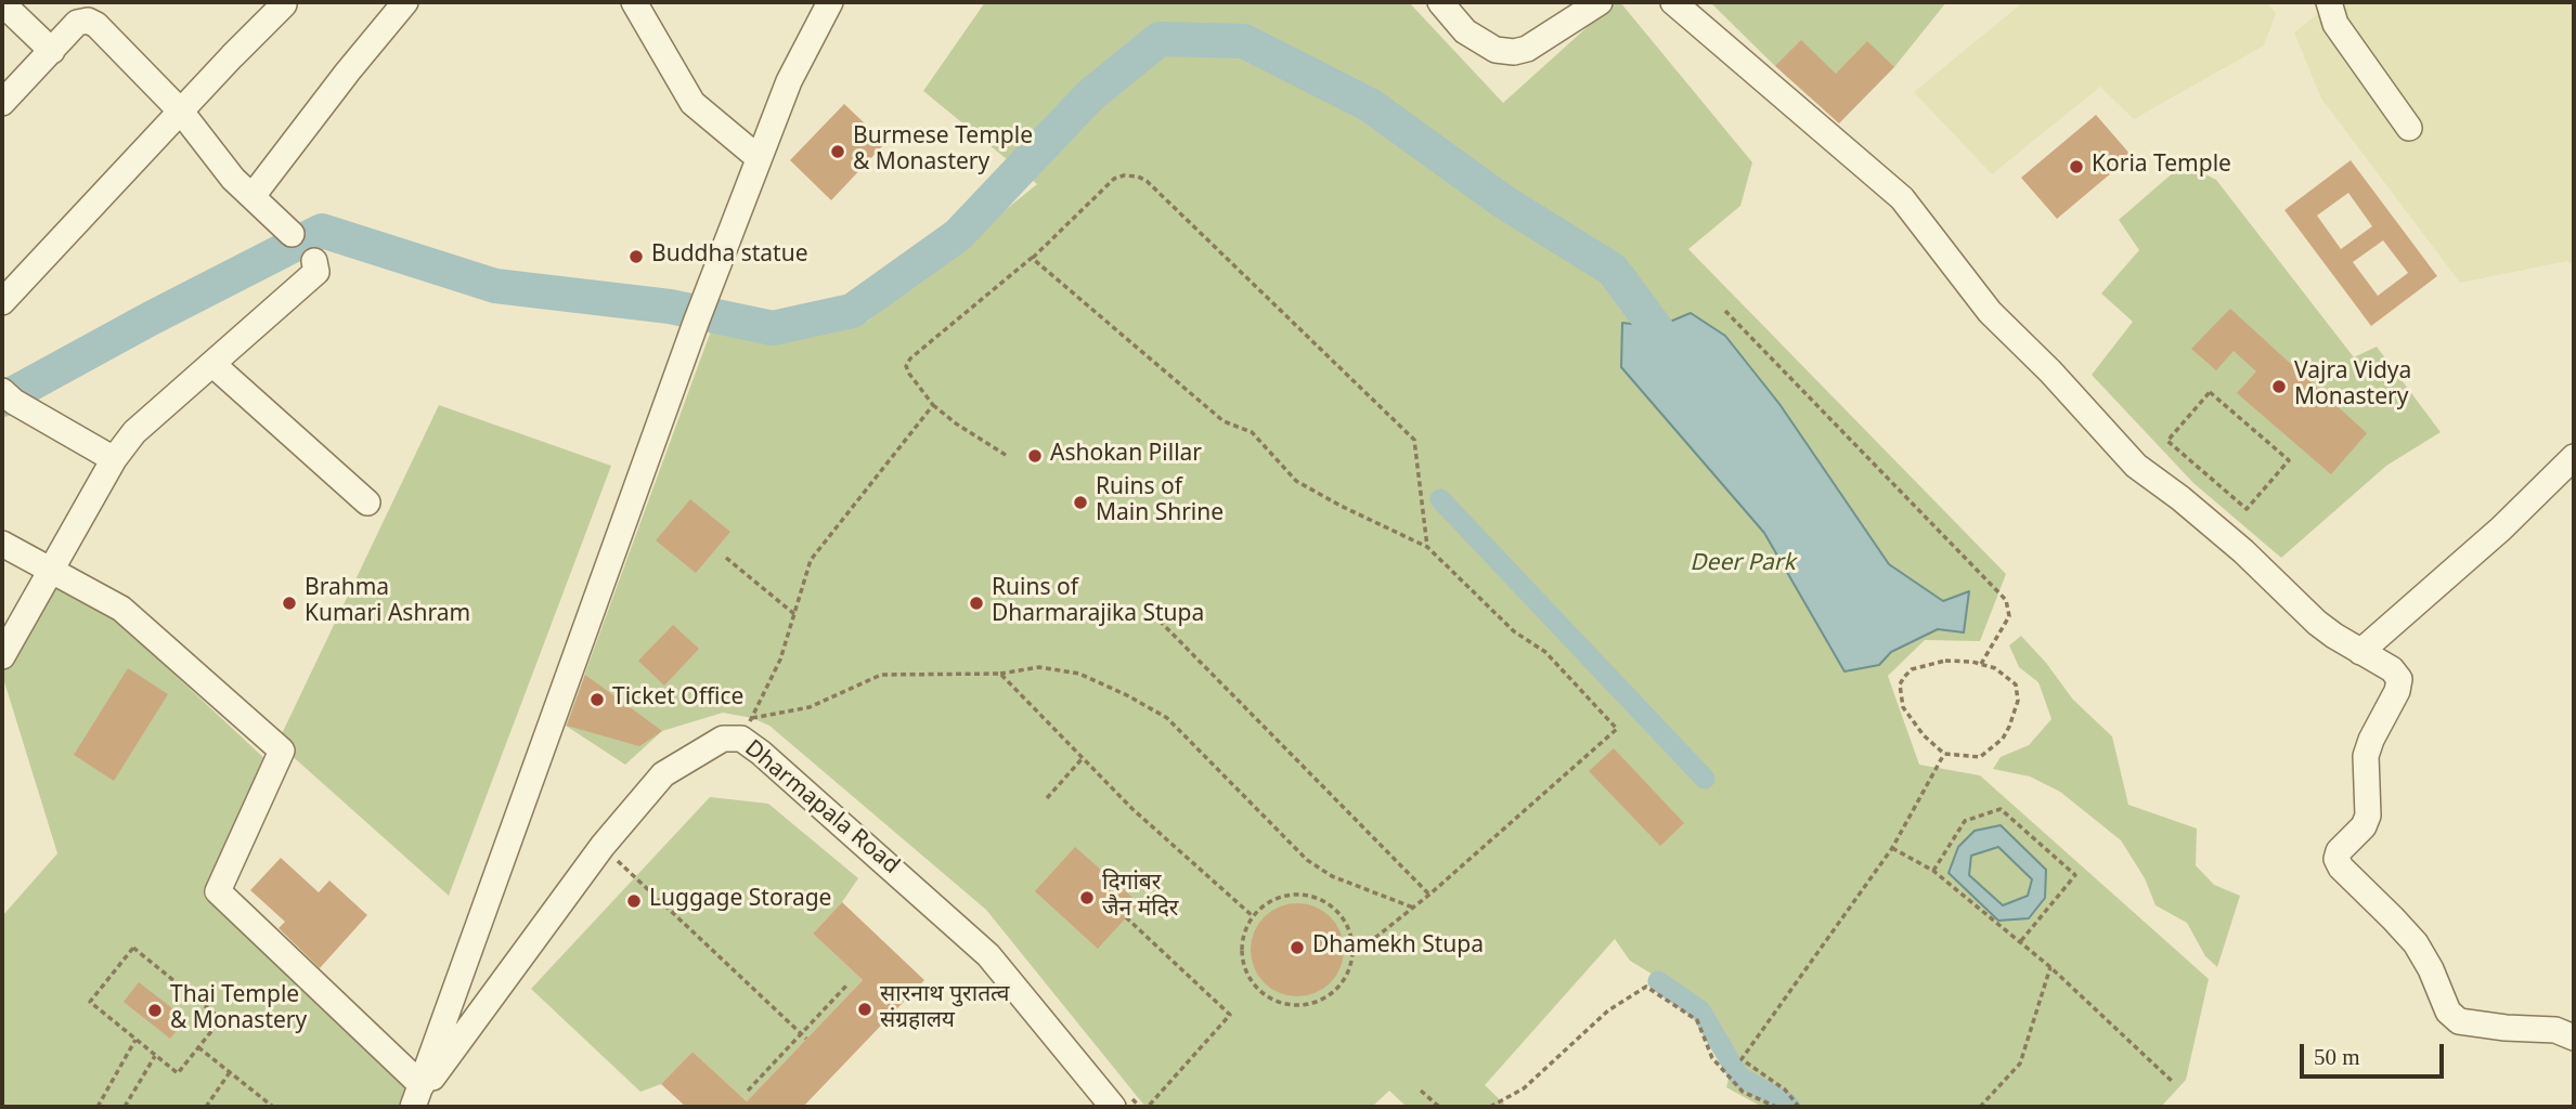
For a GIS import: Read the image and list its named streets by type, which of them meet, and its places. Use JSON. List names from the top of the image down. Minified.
{"streets":{"street":["Dharmapala Road"]},"parks":["Deer Park"],"places":["Burmese Temple & Monastery","Koria Temple","Buddha statue","Vajra Vidya Monastery","Ashokan Pillar","Ruins of Main Shrine","Brahma Kumari Ashram","Ruins of Dharmarajika Stupa","Ticket Office","दिगांबर जैन मंदिर","Luggage Storage","Dhamekh Stupa","सारनाथ पुरातत्व संग्रहालय","Thai Temple & Monastery"],"scale_bar":"50 m"}
